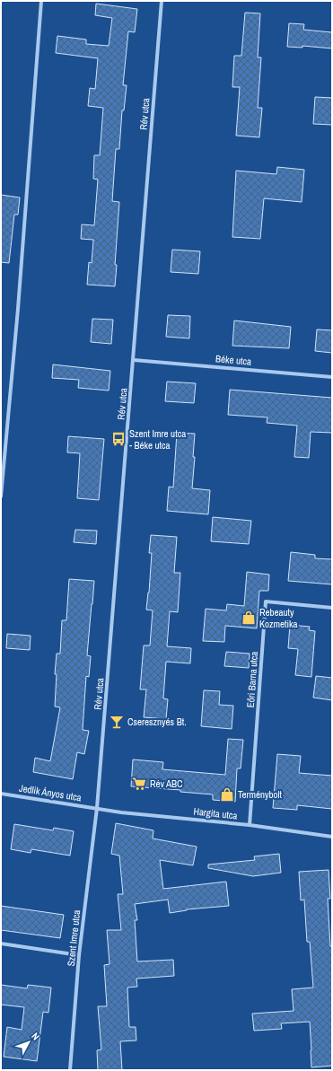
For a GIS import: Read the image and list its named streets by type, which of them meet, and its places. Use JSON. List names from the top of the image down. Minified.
{"streets":{"street":["Rév utca","Béke utca","Eőri Barna utca","Jedlik Ányos utca","Hargita utca","Szent Imre utca"]},"crossings":[["Rév utca","Béke utca"],["Rév utca","Jedlik Ányos utca"],["Rév utca","Hargita utca"],["Rév utca","Szent Imre utca"],["Eőri Barna utca","Hargita utca"],["Jedlik Ányos utca","Hargita utca"],["Jedlik Ányos utca","Szent Imre utca"],["Hargita utca","Szent Imre utca"]],"places":{"bus stop":["Szent Imre utca - Béke utca"],"shop":["Rebeauty Kozmetika","Terménybolt"],"bar":["Cseresznyés Bt."],"supermarket":["Rév ABC"]},"north":"top right"}
